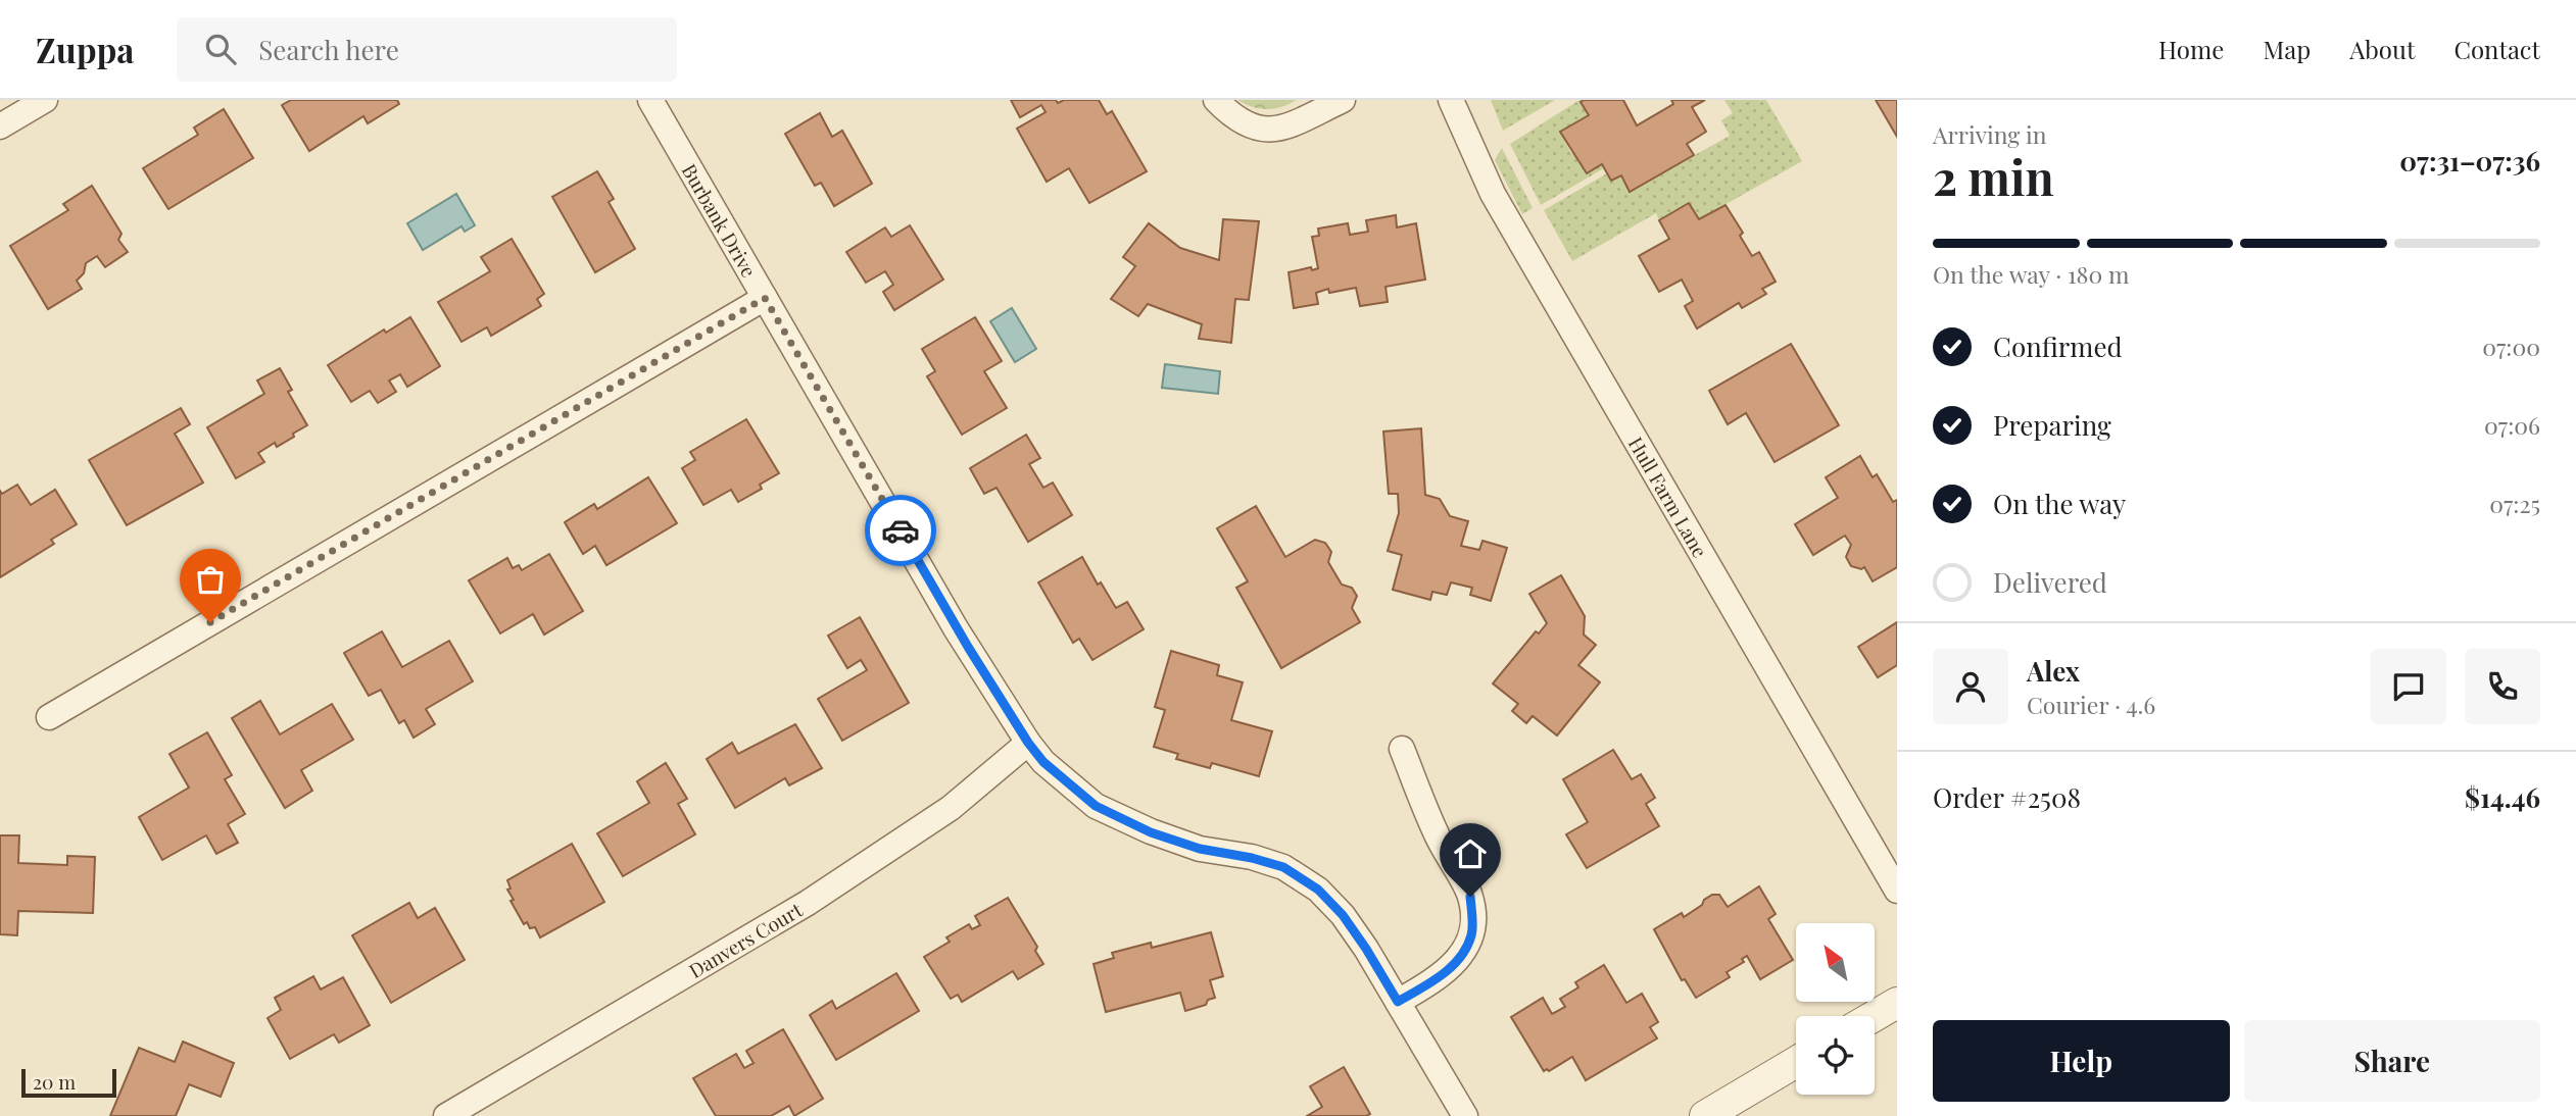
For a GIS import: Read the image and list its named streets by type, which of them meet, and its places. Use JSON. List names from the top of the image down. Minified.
{"streets":{"street":["Burbank Drive","Hull Farm Lane","Danvers Court"]},"crossings":[["Burbank Drive","Danvers Court"]],"scale_bar":"20 m","north":"top left","page":{"header":"Zuppa","search":"Search here","nav":["Home","Map","About","Contact"],"heading":["2 min","Arriving in","07:31–07:36"],"panel":["Alex","Courier · 4.6","Order #2508","$14.46"],"bar":"On the way · 180 m","list":[["Confirmed","07:00"],["Preparing","07:06"],["On the way","07:25"],"Delivered"],"buttons":["Help","Share"],"scale":"20 m"}}
